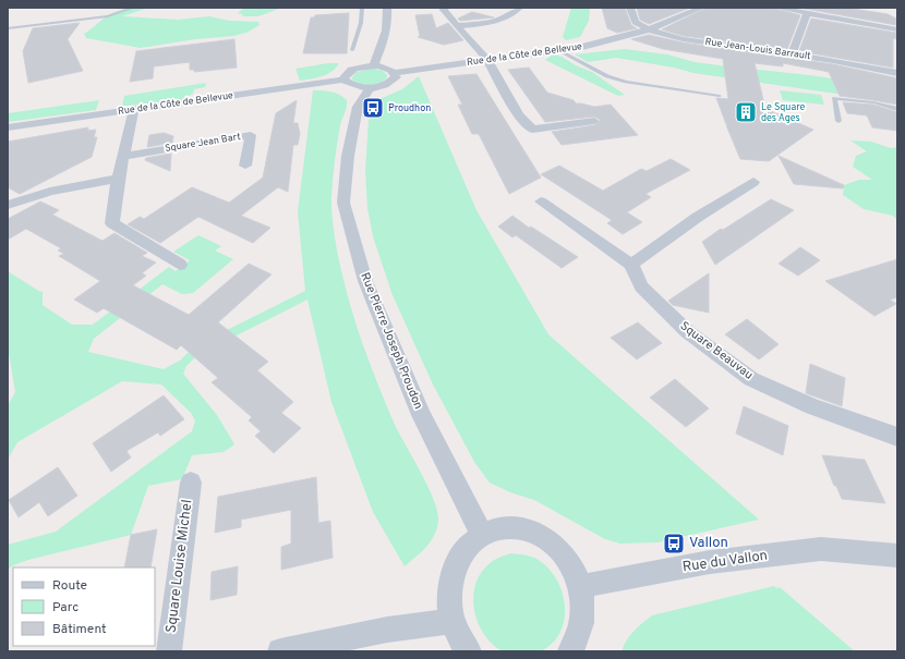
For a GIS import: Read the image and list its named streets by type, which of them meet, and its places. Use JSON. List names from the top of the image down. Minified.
{"streets":{"street":["Rue Jean-Louis Barrault","Rue de la Côte de Bellevue","Square Jean Bart","Rue Pierre Joseph Proudon","Square Beauvau","Rue du Vallon","Square Louise Michel"]},"crossings":[["Rue Jean-Louis Barrault","Rue de la Côte de Bellevue"]],"places":{"bus stop":["Proudhon","Vallon"],"building":["Le Square des Ages"]},"legend":["Route","Parc","Bâtiment"]}
